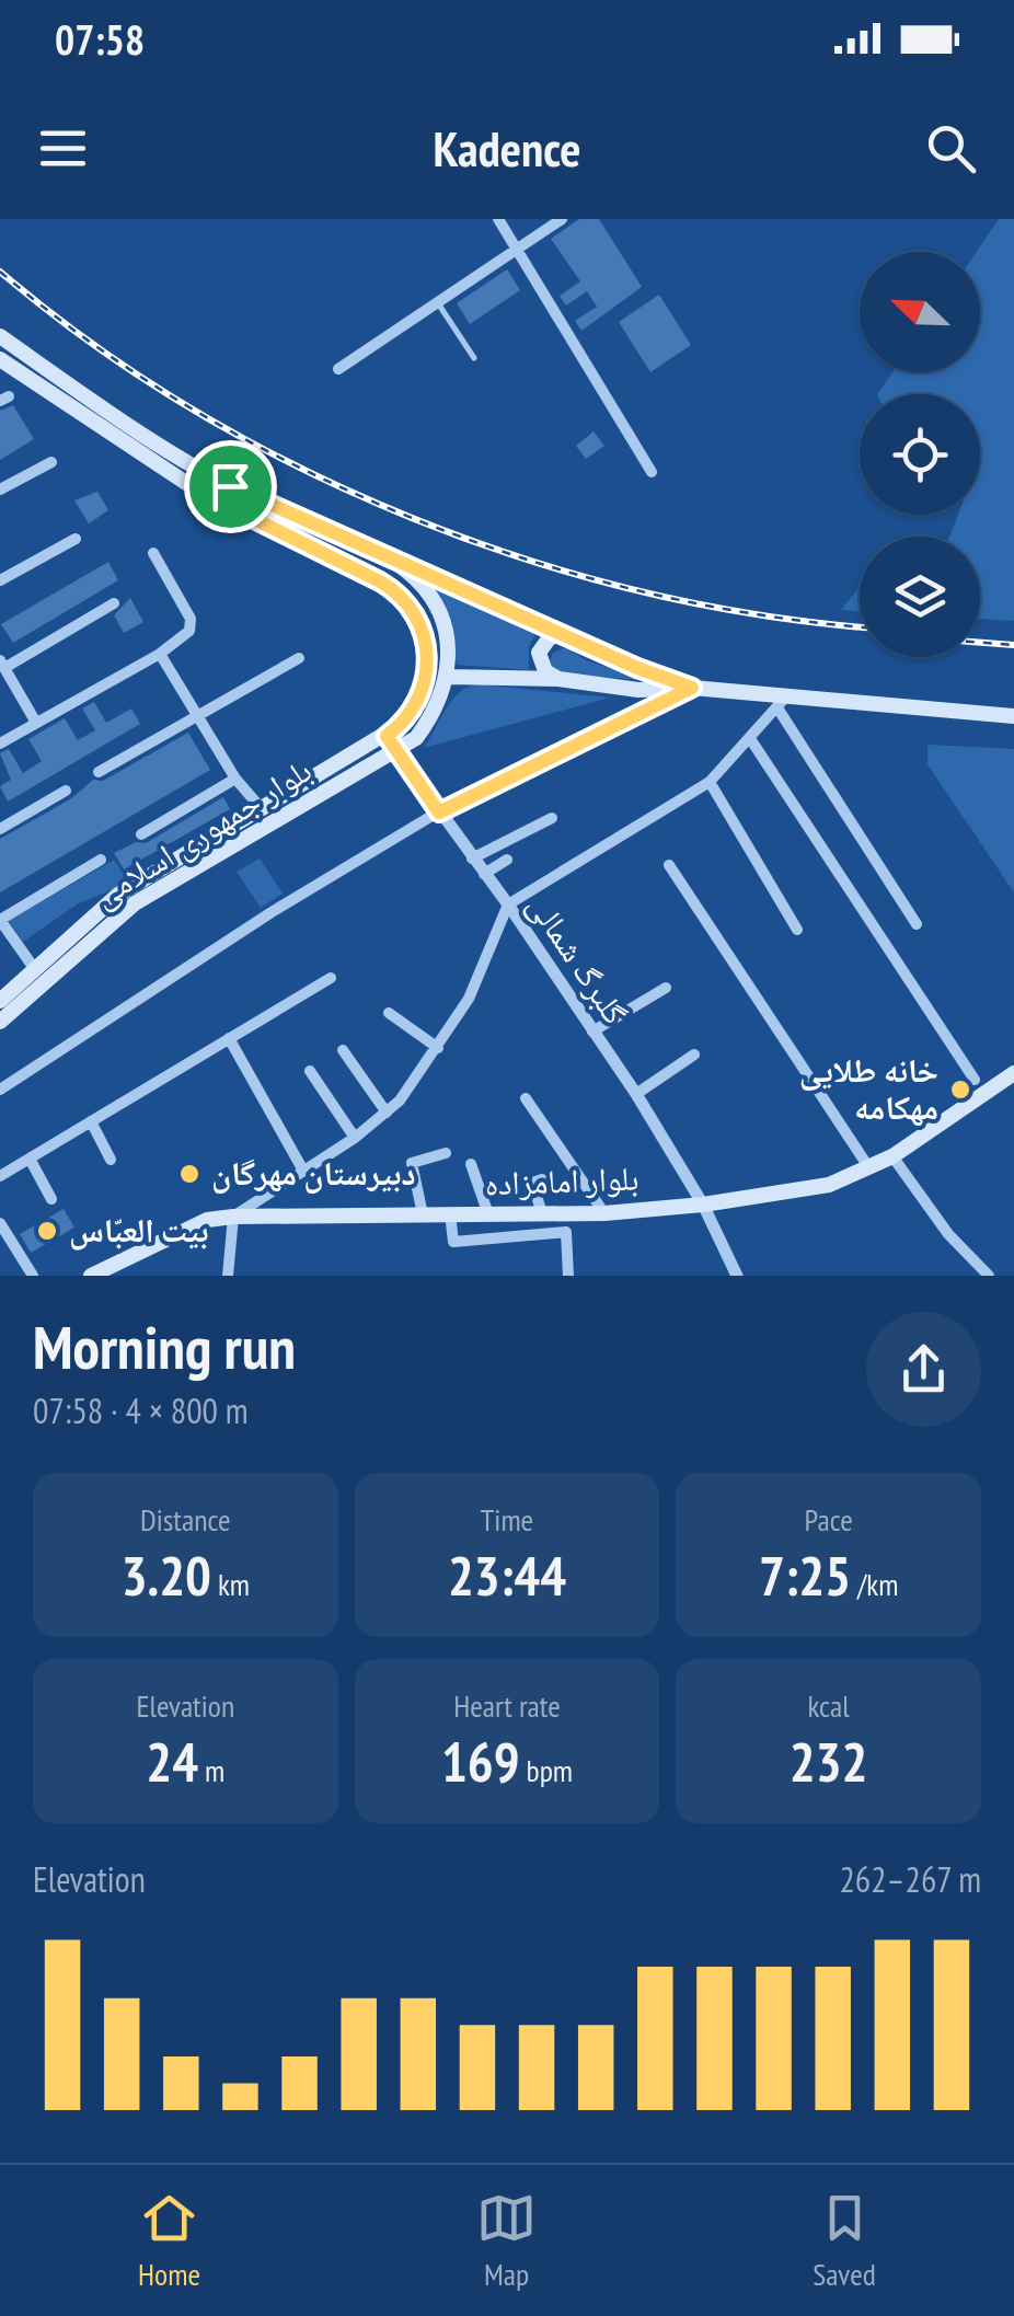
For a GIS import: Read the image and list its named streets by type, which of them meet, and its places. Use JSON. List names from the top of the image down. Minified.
{"streets":{"main road":["بلوار جمهوری اسلامی","بلوار امامزاده"],"street":["گلبرگ شمالی"]},"crossings":[["بلوار جمهوری اسلامی","گلبرگ شمالی"],["گلبرگ شمالی","بلوار امامزاده"]],"places":["خانه طلایی مهکامه","دبیرستان مهرگان","بیت العبّاس"],"north":"top left","page":{"status":"07:58","header":"Kadence","heading":["Morning run","07:58 · 4 × 800 m"],"stats":[["Distance","3.20 km"],["Time","23:44"],["Pace","7:25 /km"],["Elevation","24 m"],["Heart rate","169 bpm"],["kcal","232"]],"chart":["Elevation","262–267 m"],"tabs":["Home","Map","Saved"]}}
